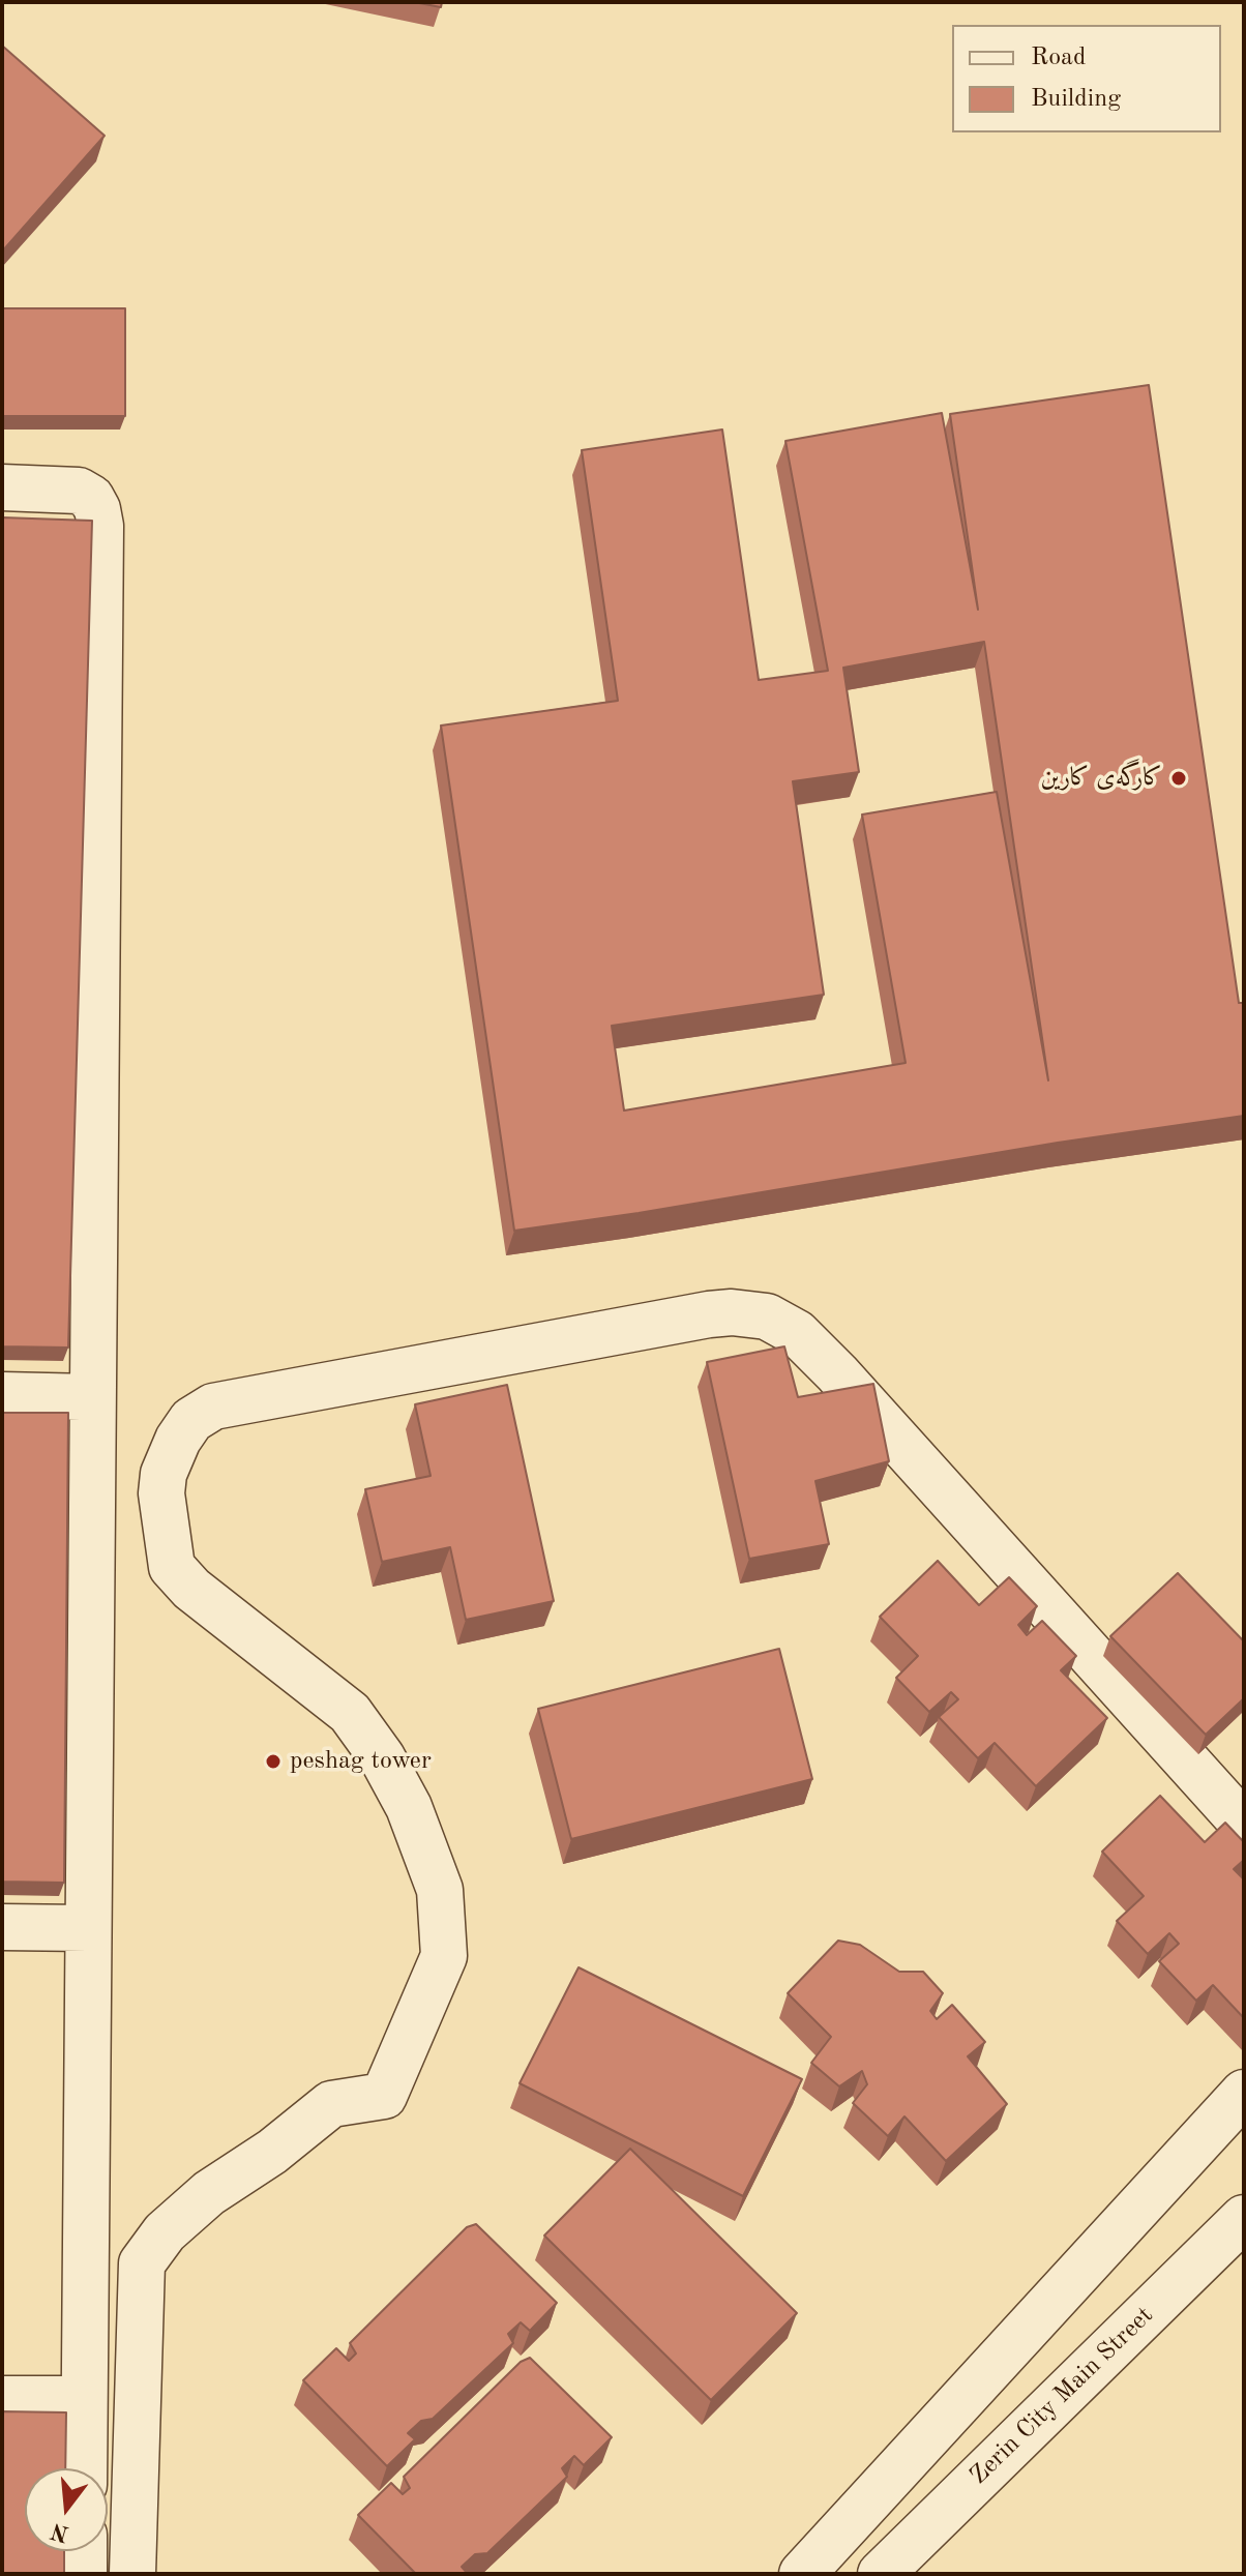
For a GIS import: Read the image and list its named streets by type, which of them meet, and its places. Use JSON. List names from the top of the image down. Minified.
{"streets":{"street":["Zerin City Main Street"]},"places":["کارگەی کارین","peshag tower"],"legend":["Road","Building"],"north":"bottom"}
